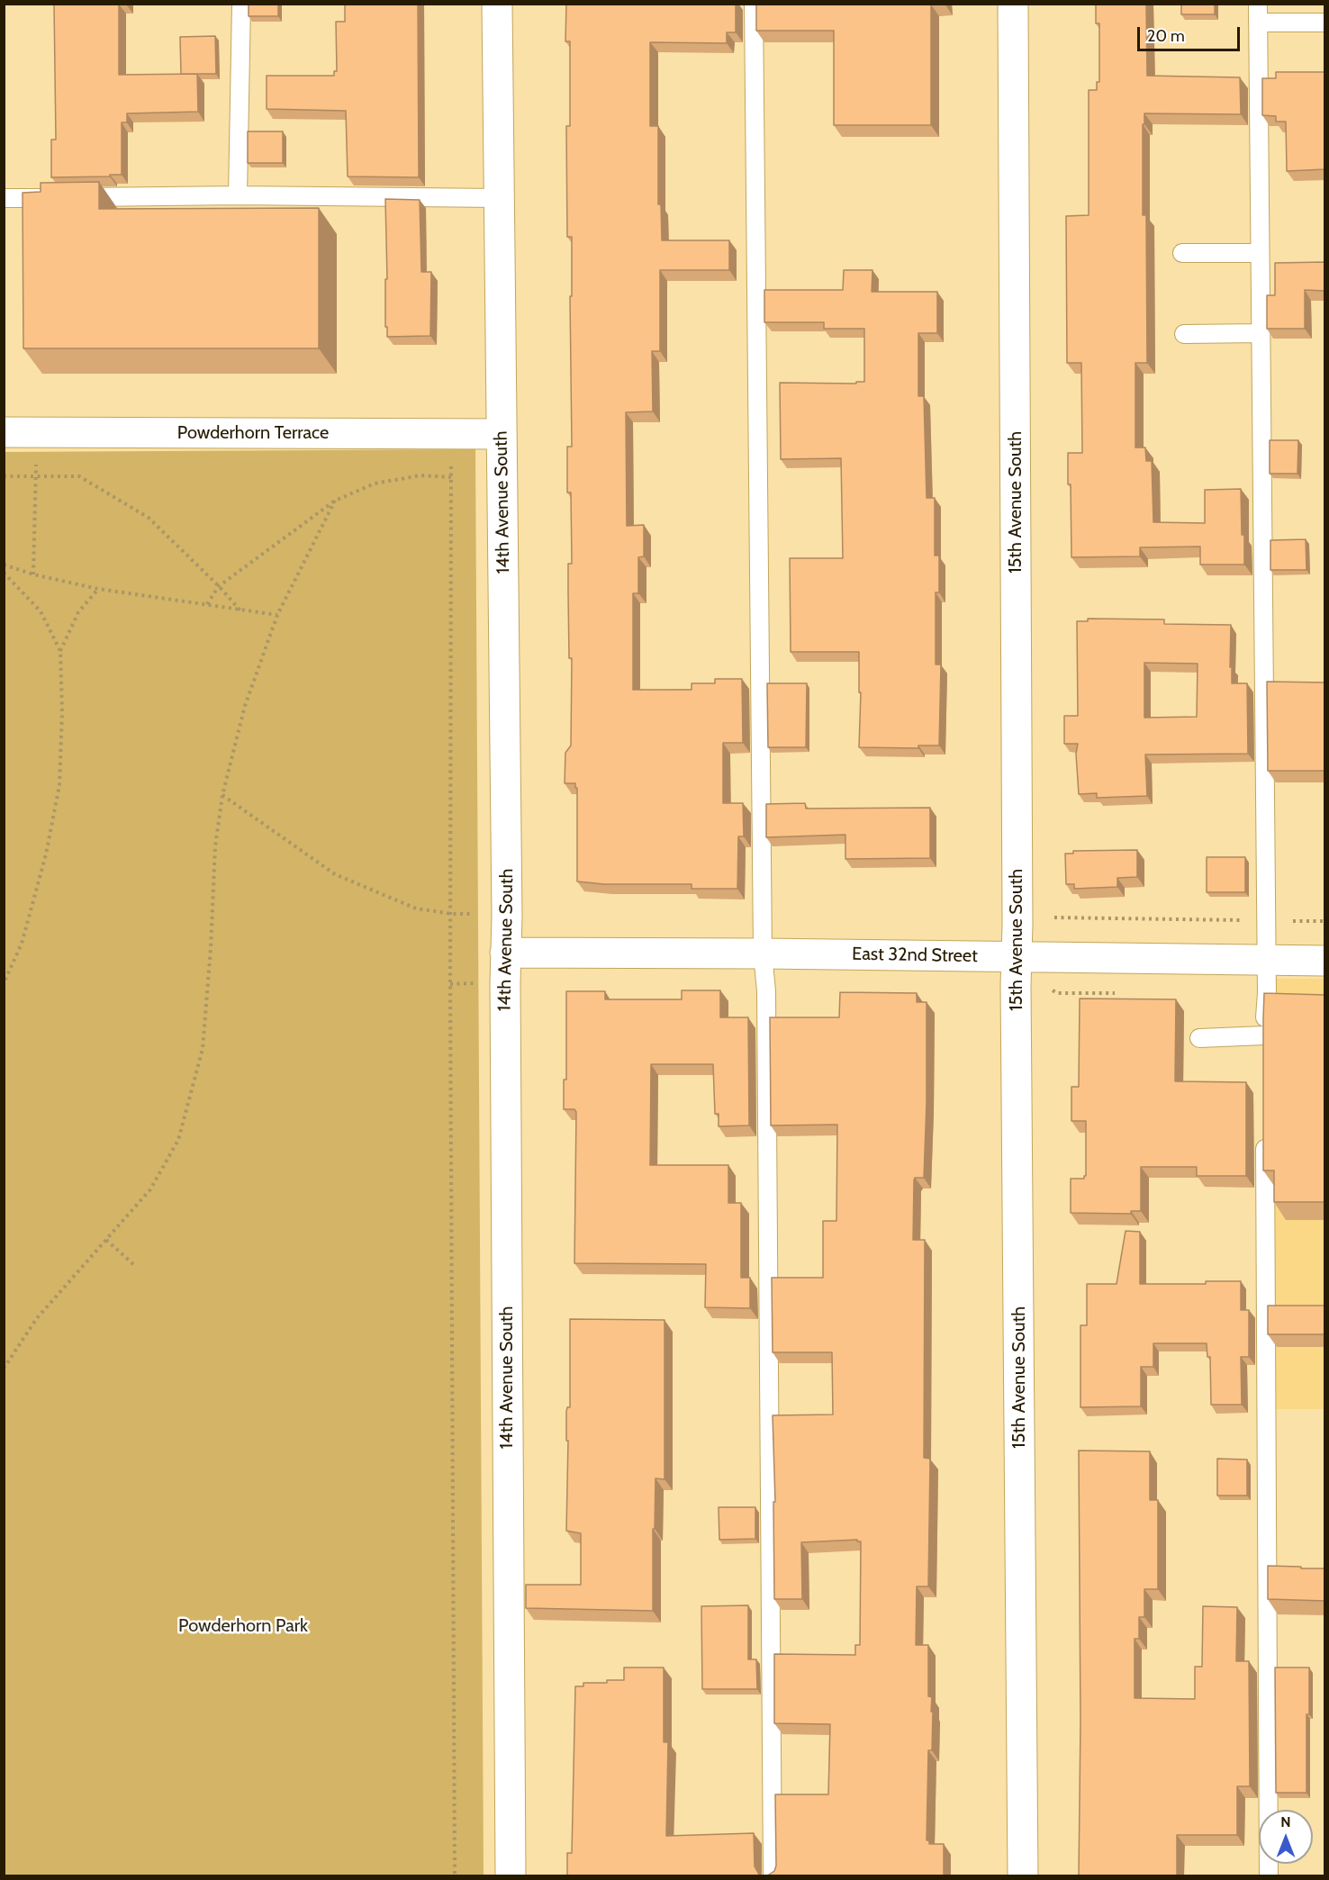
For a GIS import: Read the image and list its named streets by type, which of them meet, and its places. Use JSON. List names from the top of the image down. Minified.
{"streets":{"street":["Powderhorn Terrace","14th Avenue South","15th Avenue South","East 32nd Street"]},"crossings":[["Powderhorn Terrace","14th Avenue South"],["14th Avenue South","East 32nd Street"],["15th Avenue South","East 32nd Street"]],"parks":["Powderhorn Park"],"scale_bar":"20 m","north":"top"}
